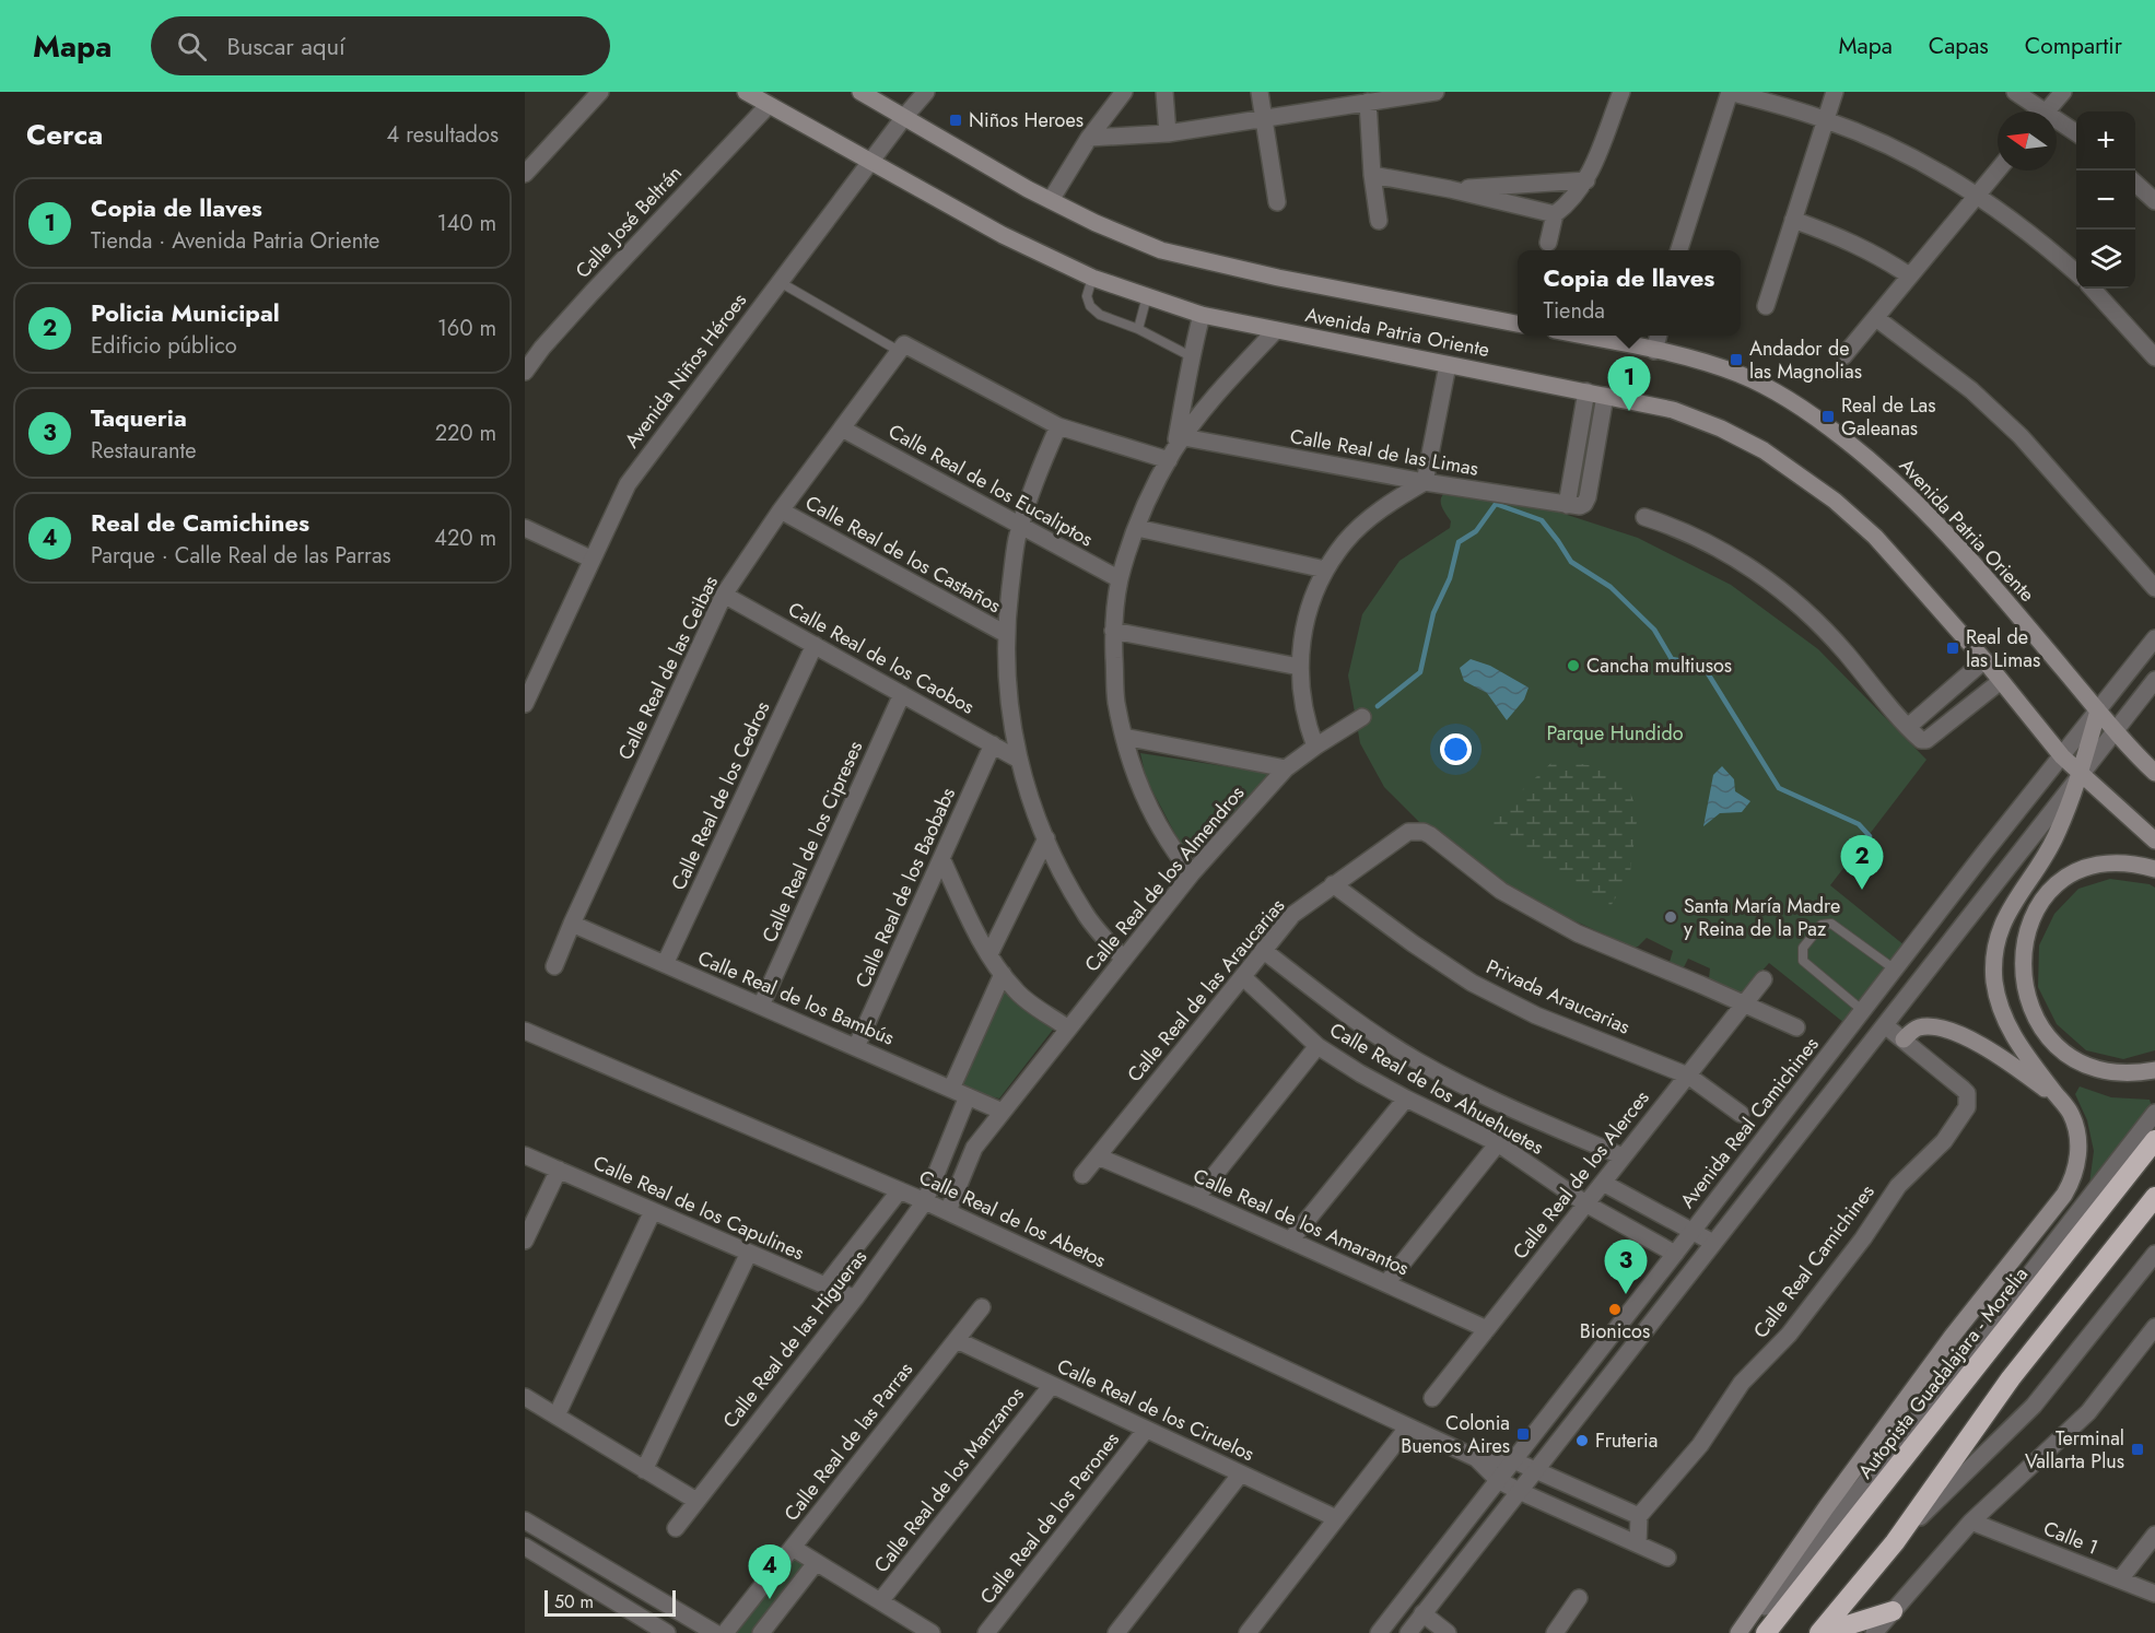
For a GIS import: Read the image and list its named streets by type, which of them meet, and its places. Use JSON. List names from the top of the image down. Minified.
{"streets":{"highway":["Autopista Guadalajara - Morelia"],"main road":["Avenida Patria Oriente"],"street":["Calle José Beltrán","Avenida Niños Héroes","Calle Real de las Limas","Calle Real de los Eucaliptos","Calle Real de los Castaños","Calle Real de los Caobos","Calle Real de las Ceibas","Calle Real de los Cedros","Calle Real de los Cipreses","Calle Real de los Almendros","Calle Real de los Baobabs","Calle Real de las Araucarias","Privada Araucarias","Calle Real de los Bambús","Calle Real de los Ahuehuetes","Avenida Real Camichines","Calle Real de los Alerces","Calle Real de los Capulines","Calle Real de los Abetos","Calle Real de los Amarantos","Calle Real Camichines","Calle Real de las Higueras","Calle Real de los Ciruelos","Calle Real de las Parras","Calle Real de los Manzanos","Calle Real de los Perones","Calle 1"]},"crossings":[["Calle José Beltrán","Avenida Patria Oriente"],["Avenida Patria Oriente","Avenida Niños Héroes"],["Avenida Patria Oriente","Calle Real de las Limas"],["Avenida Patria Oriente","Avenida Real Camichines"],["Calle Real de las Limas","Calle Real de las Ceibas"],["Calle Real de los Eucaliptos","Calle Real de las Ceibas"],["Calle Real de los Castaños","Calle Real de las Ceibas"],["Calle Real de los Caobos","Calle Real de las Ceibas"],["Calle Real de los Caobos","Calle Real de los Cedros"],["Calle Real de los Caobos","Calle Real de los Cipreses"],["Calle Real de los Caobos","Calle Real de los Baobabs"],["Calle Real de las Ceibas","Calle Real de los Bambús"],["Calle Real de los Cedros","Calle Real de los Bambús"],["Calle Real de los Cipreses","Calle Real de los Bambús"],["Calle Real de los Almendros","Calle Real de los Bambús"],["Calle Real de los Almendros","Calle Real de los Abetos"],["Calle Real de los Baobabs","Calle Real de los Bambús"],["Calle Real de las Araucarias","Privada Araucarias"],["Calle Real de las Araucarias","Calle Real de los Ahuehuetes"],["Calle Real de las Araucarias","Calle Real de los Alerces"],["Calle Real de las Araucarias","Calle Real de los Amarantos"],["Privada Araucarias","Calle Real de los Alerces"],["Calle Real de los Bambús","Calle Real de las Higueras"],["Calle Real de los Ahuehuetes","Avenida Real Camichines"],["Calle Real de los Ahuehuetes","Calle Real de los Alerces"],["Avenida Real Camichines","Calle Real de los Abetos"],["Calle Real de los Alerces","Calle Real de los Amarantos"],["Calle Real de los Capulines","Calle Real de las Higueras"],["Calle Real de los Abetos","Calle Real Camichines"],["Calle Real de los Abetos","Calle Real de las Higueras"],["Calle Real de los Ciruelos","Calle Real de las Parras"],["Calle Real de los Ciruelos","Calle Real de los Manzanos"],["Calle Real de los Ciruelos","Calle Real de los Perones"]],"parks":["Parque Hundido"],"places":{"transit":["Niños Heroes","Andador de las Magnolias","Real de Las Galeanas","Real de las Limas","Colonia Buenos Aires","Terminal Vallarta Plus"],"other":["Cancha multiusos","Santa María Madre y Reina de la Paz","Bionicos","Fruteria"]},"scale_bar":"50 m","north":"left","page":{"header":"Mapa","search":"Buscar aquí","nav":["Mapa","Capas","Compartir"],"heading":["Cerca","4 resultados"],"map_buttons":["+","−"],"list":[{"mark":"1","name":"Copia de llaves","note":"Tienda · Avenida Patria Oriente","value":"140 m"},{"mark":"2","name":"Policia Municipal","note":"Edificio público","value":"160 m"},{"mark":"3","name":"Taqueria","note":"Restaurante","value":"220 m"},{"mark":"4","name":"Real de Camichines","note":"Parque · Calle Real de las Parras","value":"420 m"}],"popup":["Copia de llaves","Tienda"],"pins":["1","2","3","4"],"scale":"50 m"}}
